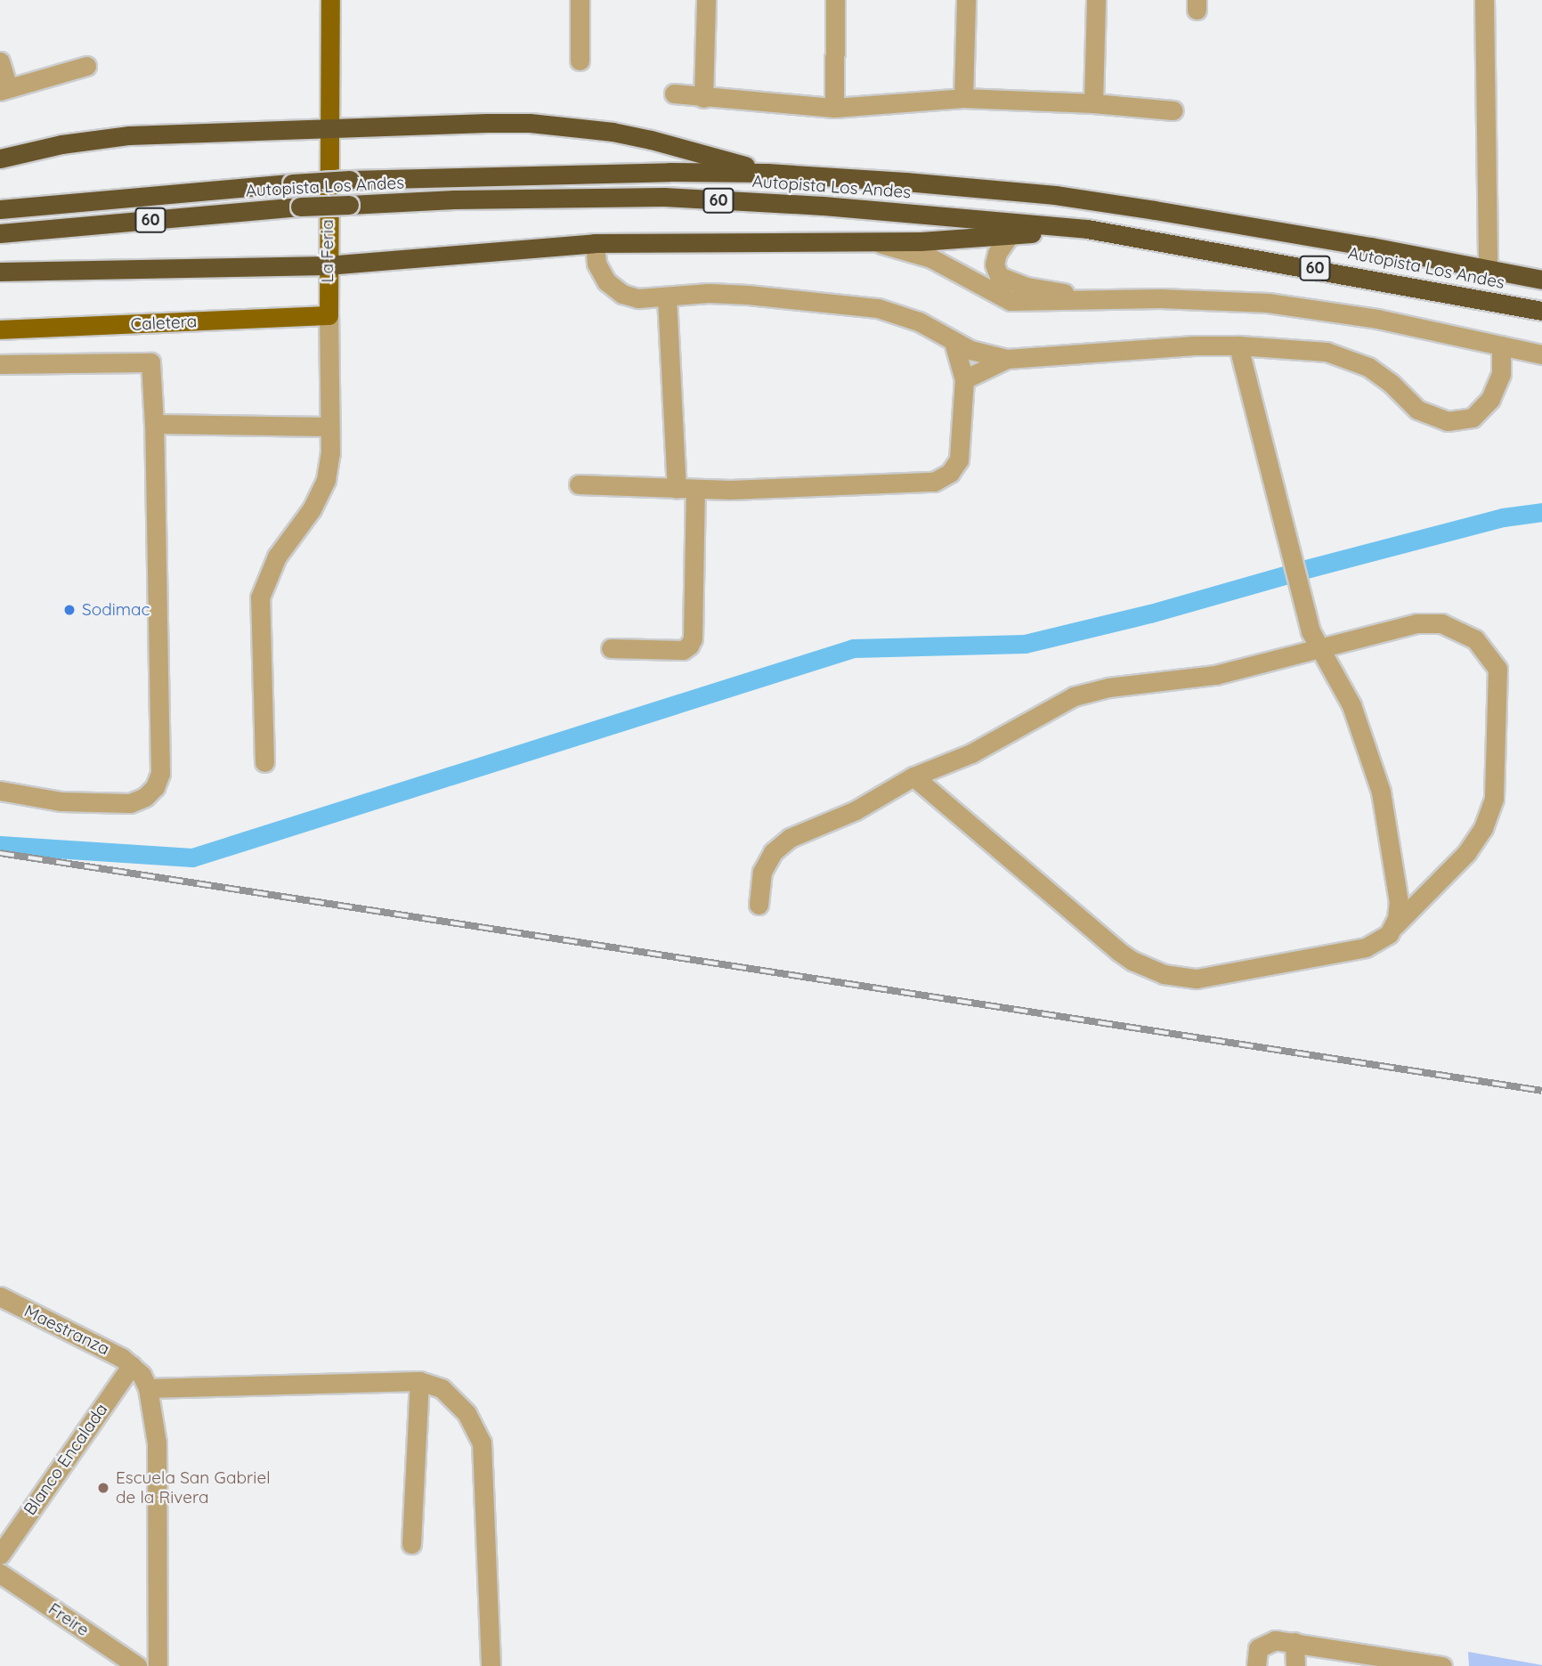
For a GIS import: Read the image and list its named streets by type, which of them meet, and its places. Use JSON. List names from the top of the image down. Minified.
{"streets":{"highway":["Autopista Los Andes","60"],"main road":["La Feria","Caletera"],"street":["Maestranza","Blanco Encalada","Freire"]},"crossings":[["La Feria","Caletera"],["Maestranza","Blanco Encalada"]],"places":["Sodimac","Escuela San Gabriel de la Rivera"]}
